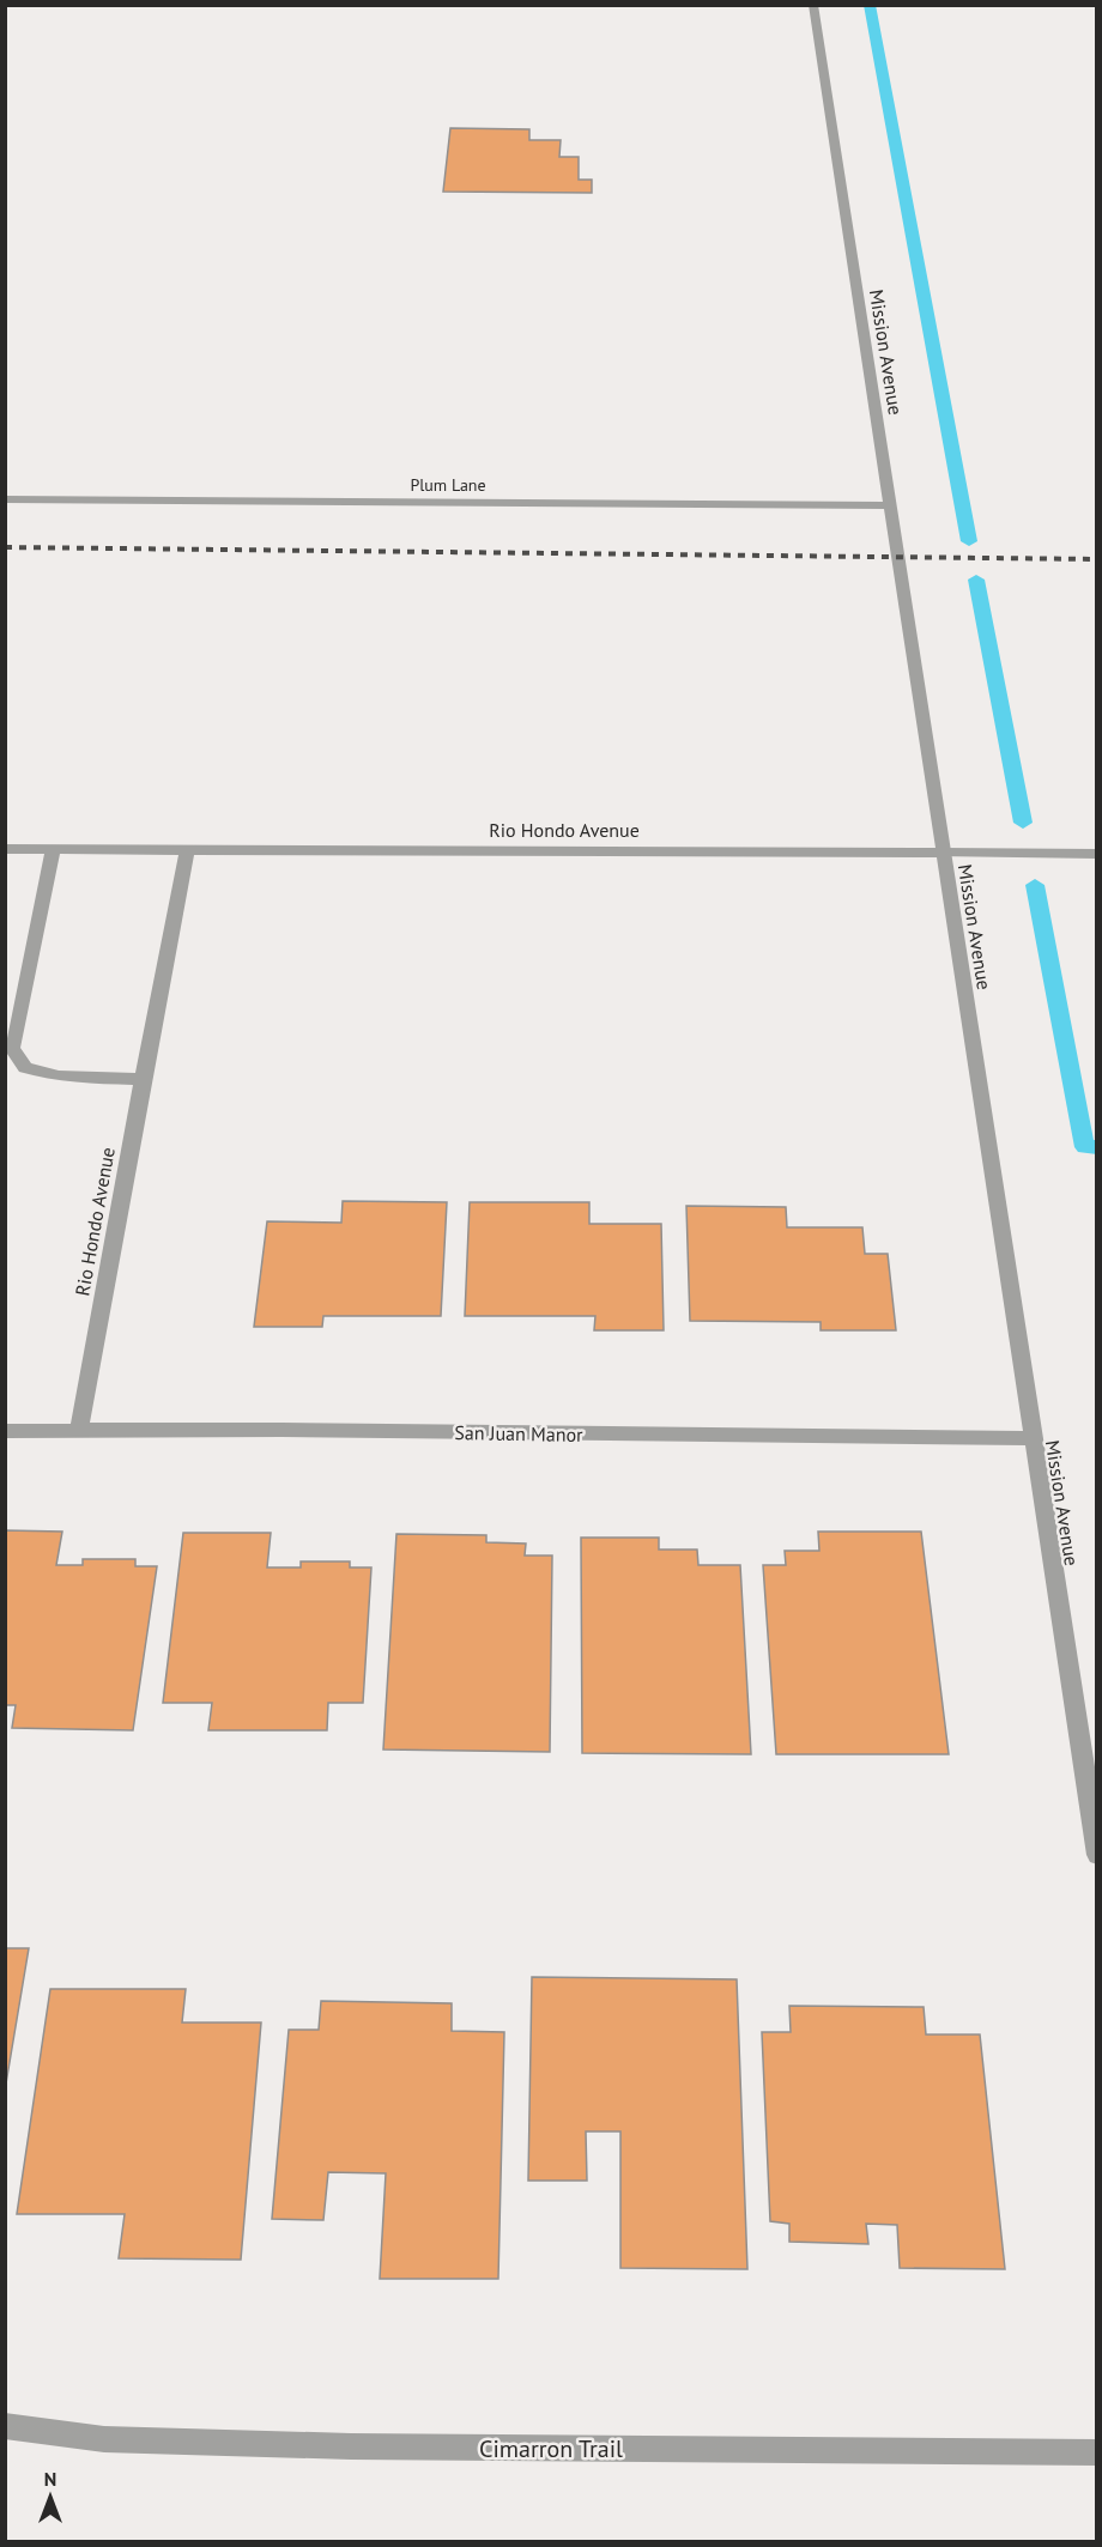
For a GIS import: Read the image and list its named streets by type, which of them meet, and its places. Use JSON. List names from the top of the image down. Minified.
{"streets":{"street":["Mission Avenue","Plum Lane","Rio Hondo Avenue","San Juan Manor","Cimarron Trail"]},"crossings":[["Mission Avenue","Plum Lane"],["Mission Avenue","Rio Hondo Avenue"],["Mission Avenue","San Juan Manor"],["Rio Hondo Avenue","San Juan Manor"]],"north":"top"}
